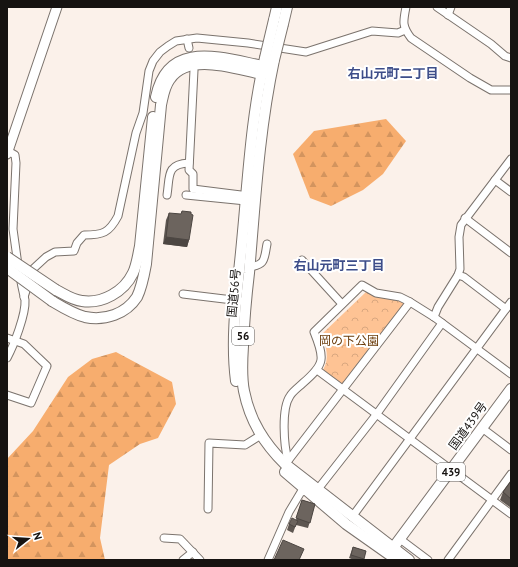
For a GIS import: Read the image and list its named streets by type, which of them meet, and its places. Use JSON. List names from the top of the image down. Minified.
{"streets":{"highway":["国道56号","56","国道439号","439"]},"crossings":[["国道56号","国道439号"]],"districts":["右山元町二丁目","右山元町三丁目"],"parks":["岡の下公園"],"north":"right"}
